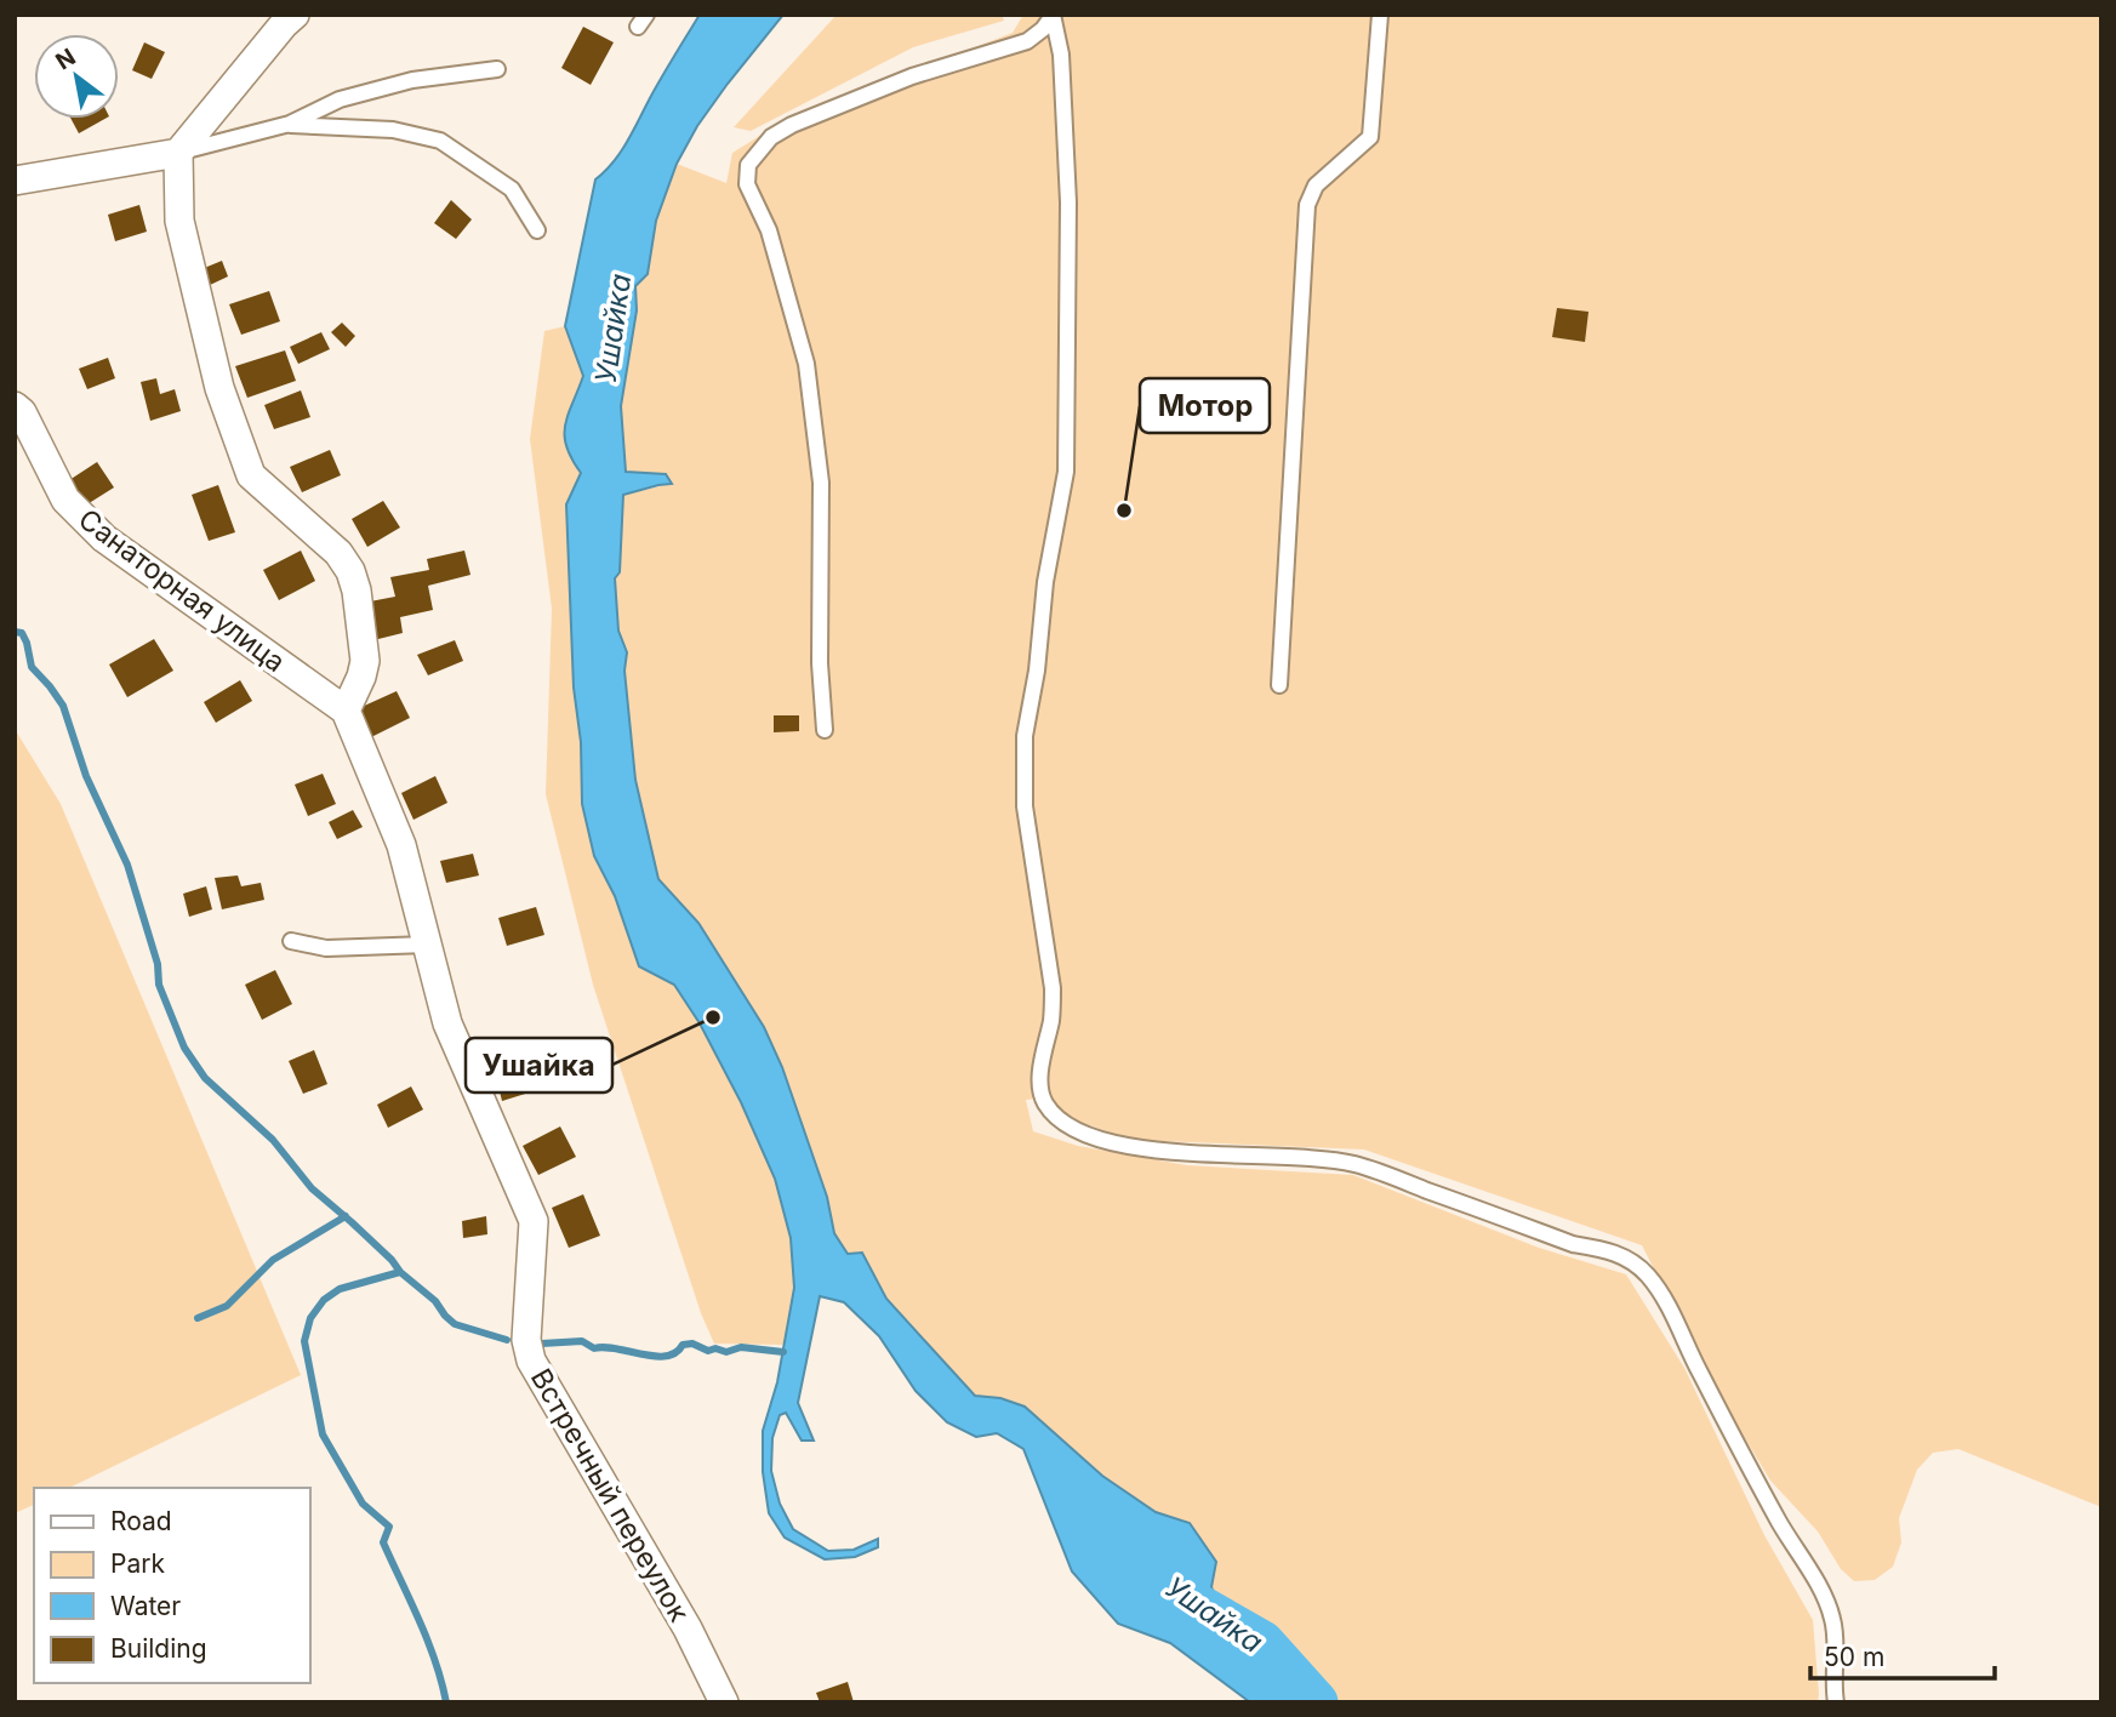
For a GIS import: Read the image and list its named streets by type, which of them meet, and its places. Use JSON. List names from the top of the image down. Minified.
{"streets":{"street":["Санаторная улица","Встречный переулок"]},"crossings":[["Санаторная улица","Встречный переулок"]],"water":["Ушайка"],"places":["Мотор","Ушайка"],"legend":["Road","Park","Water","Building"],"scale_bar":"50 m","north":"top left"}
